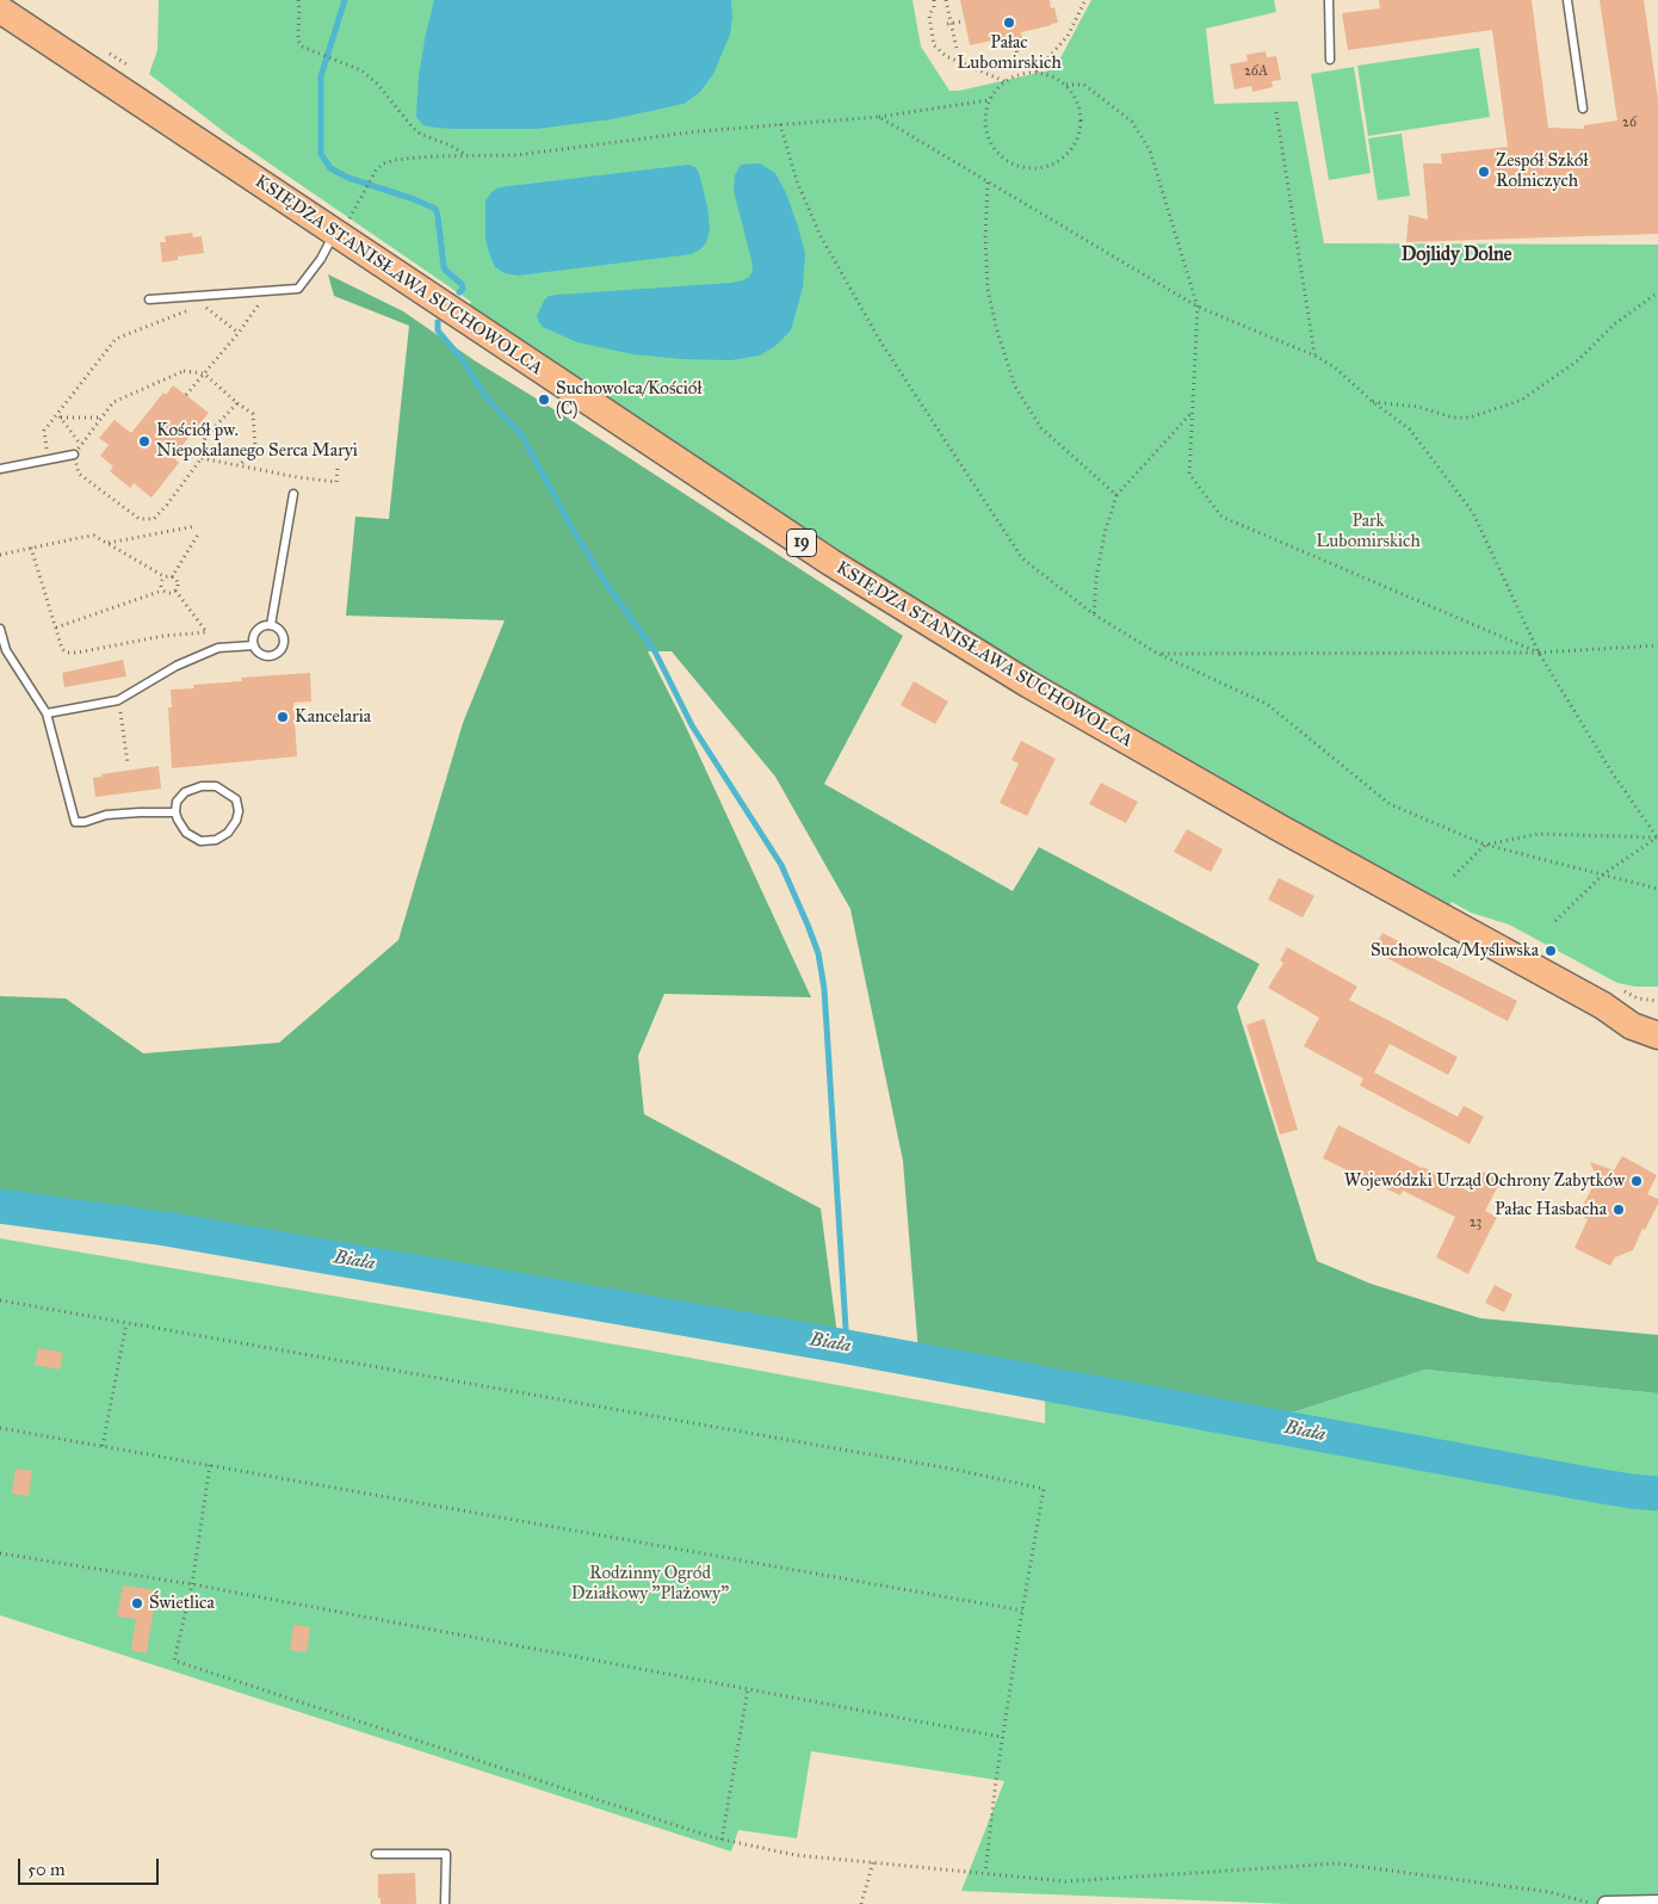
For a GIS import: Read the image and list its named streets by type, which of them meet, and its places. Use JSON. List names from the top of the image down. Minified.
{"streets":{"highway":["KSIĘDZA STANISŁAWA SUCHOWOLCA","19"]},"districts":["Dojlidy Dolne"],"water":["Biała"],"parks":["Park Lubomirskich","Rodzinny Ogród Działkowy \"Plażowy\""],"places":["Pałac Lubomirskich","Zespół Szkół Rolniczych","Suchowolca/Kościół (C)","Kościół pw. Niepokalanego Serca Maryi","Kancelaria","Suchowolca/Myśliwska","Wojewódzki Urząd Ochrony Zabytków","Pałac Hasbacha","Świetlica"],"house_numbers":["26A","26","23"],"scale_bar":"50 m"}
